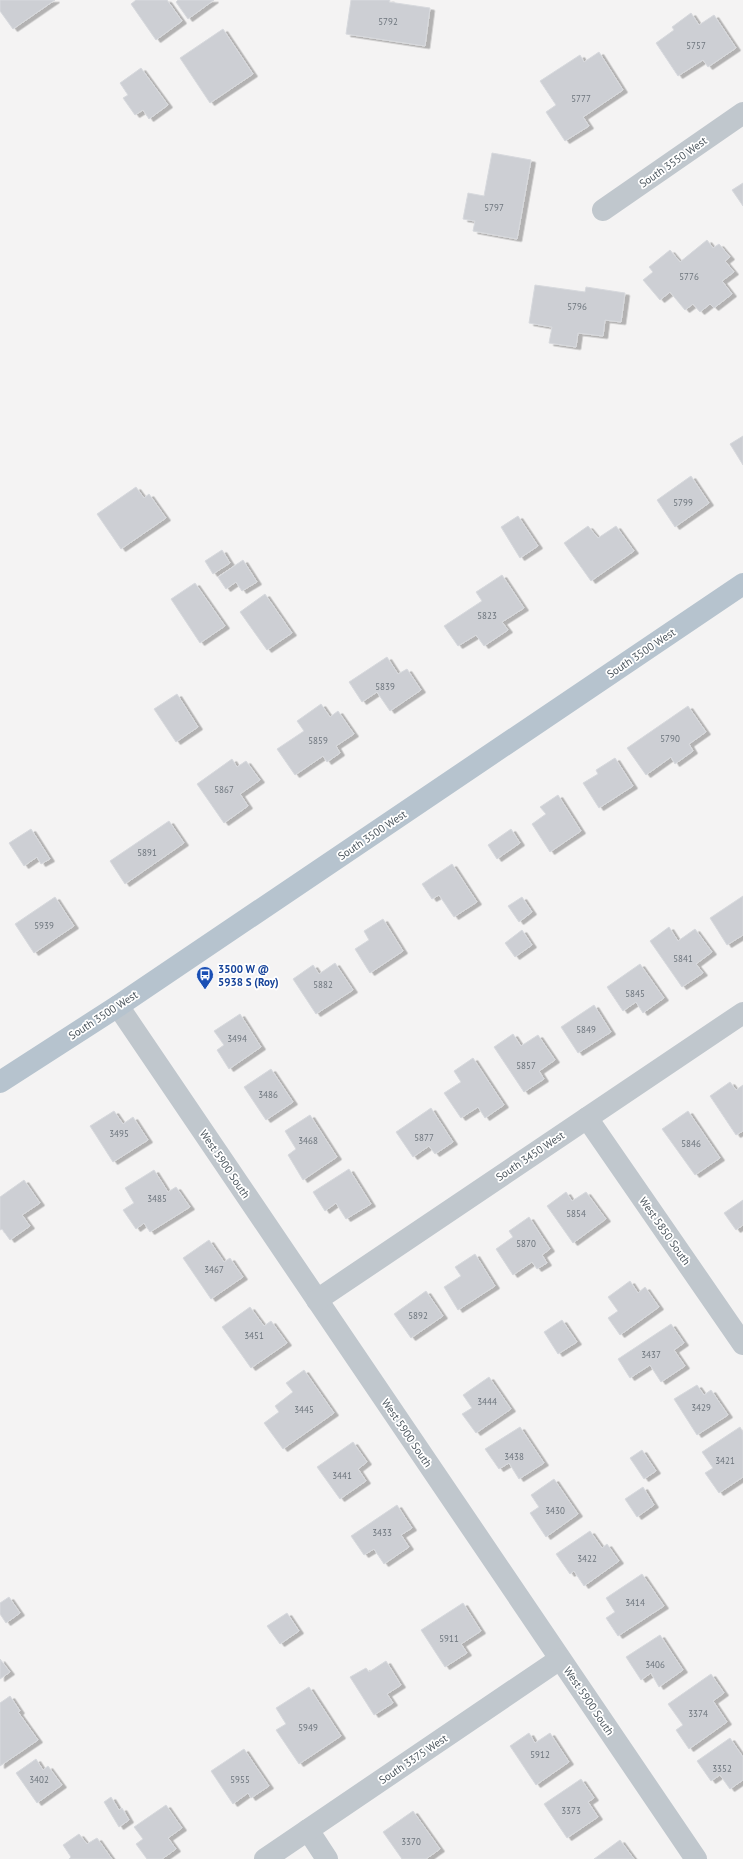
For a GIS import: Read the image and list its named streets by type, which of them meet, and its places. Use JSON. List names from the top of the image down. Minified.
{"streets":{"main road":["South 3500 West"],"street":["South 3550 West","South 3450 West","West 5900 South","West 5850 South","South 3375 West"]},"crossings":[["South 3500 West","West 5900 South"],["South 3450 West","West 5900 South"],["South 3450 West","West 5850 South"],["West 5900 South","South 3375 West"]],"places":{"bus stop":["3500 W @ 5938 S (Roy)"]},"house_numbers":["5792","5757","5777","5797","5776","5796","5799","5823","5839","5790","5859","5867","5891","5939","5841","5882","5845","5849","3494","5857","3486","3495","5877","3468","5846","3485","5854","5870","3467","5892","3451","3437","3444","3429","3445","3438","3421","3441","3430","3433","3422","3414","5911","3406","3374","5949","5912","3352","3402","5955","3373","3370"]}
